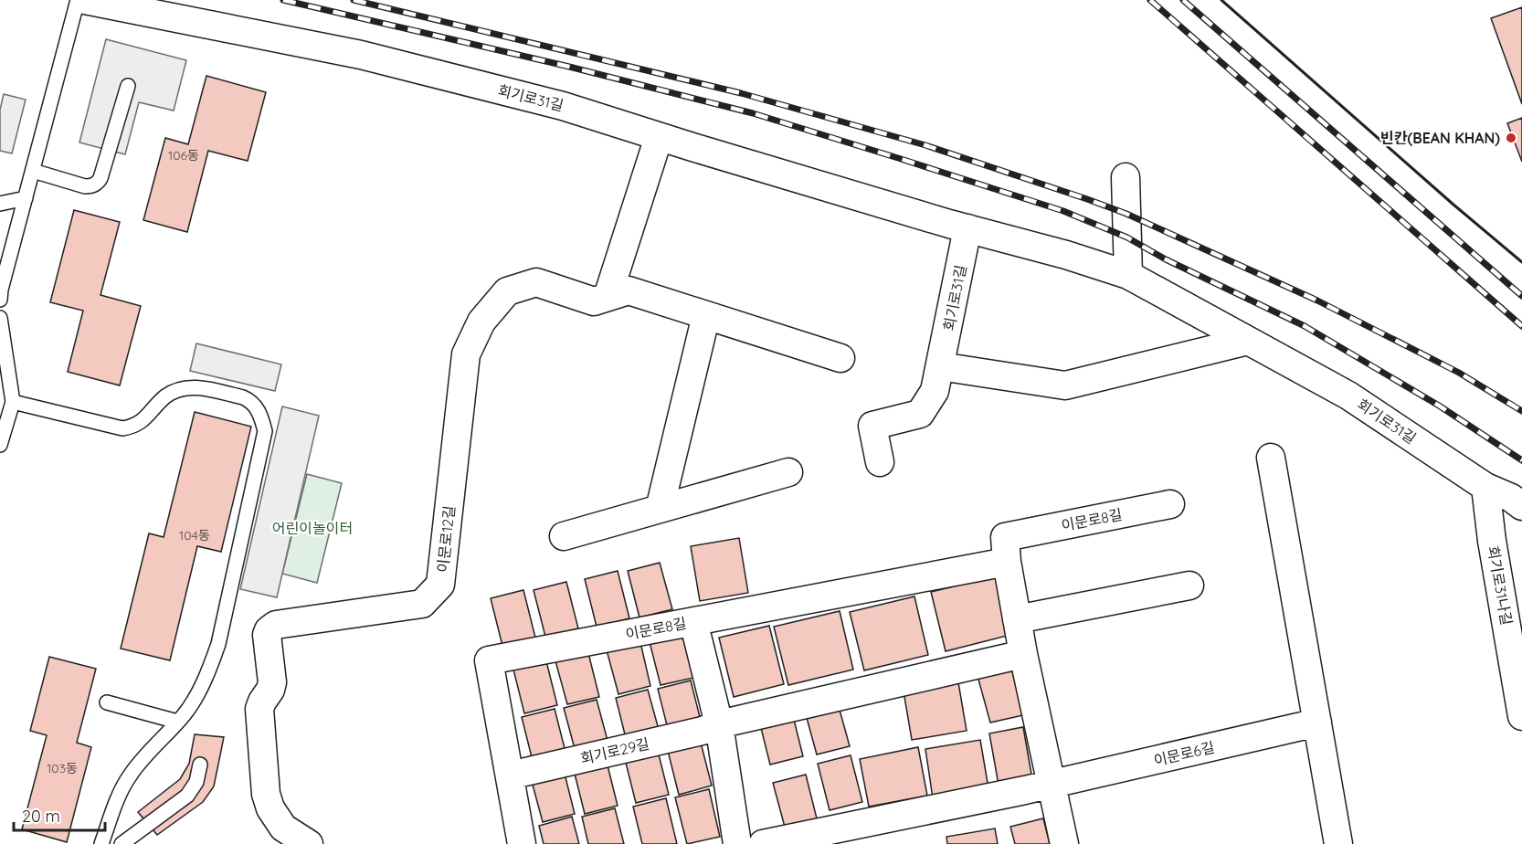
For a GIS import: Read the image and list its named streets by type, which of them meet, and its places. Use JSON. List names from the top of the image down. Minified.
{"streets":{"street":["회기로31길","이문로8길","이문로12길","회기로31나길","회기로29길","이문로6길"]},"crossings":[["회기로31길","회기로31나길"],["이문로8길","회기로29길"],["이문로8길","이문로6길"]],"parks":["어린이놀이터"],"places":["빈칸(BEAN KHAN)"],"house_numbers":["106동","104동","103동"],"scale_bar":"20 m"}
